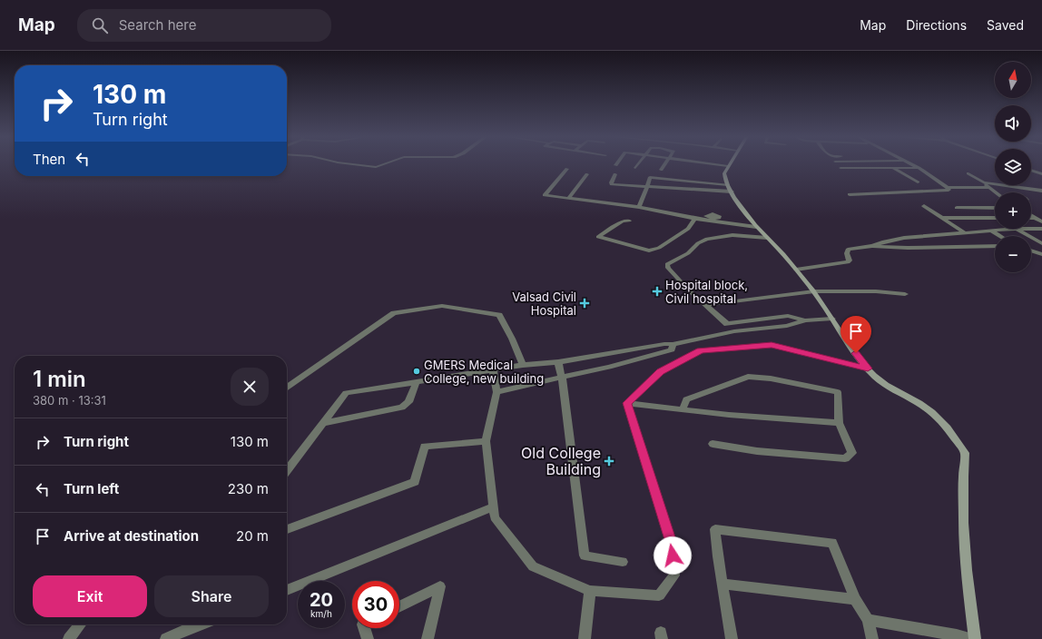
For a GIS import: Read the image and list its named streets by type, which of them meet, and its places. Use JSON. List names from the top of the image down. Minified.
{"places":{"health":["Hospital block, Civil hospital","Valsad Civil Hospital","Old College Building"],"other":["GMERS Medical College, new building"]},"north":"top","page":{"header":"Map","search":"Search here","nav":["Map","Directions","Saved"],"map_buttons":["+","−"],"turn":["130 m","Turn right"],"then":"Then","heading":["1 min","380 m · 13:31"],"list":[{"name":"Turn right","value":"130 m"},{"name":"Turn left","value":"230 m"},{"name":"Arrive at destination","value":"20 m"}],"buttons":["Exit","Share"],"speed":"20 km/h","limit":"30"}}
